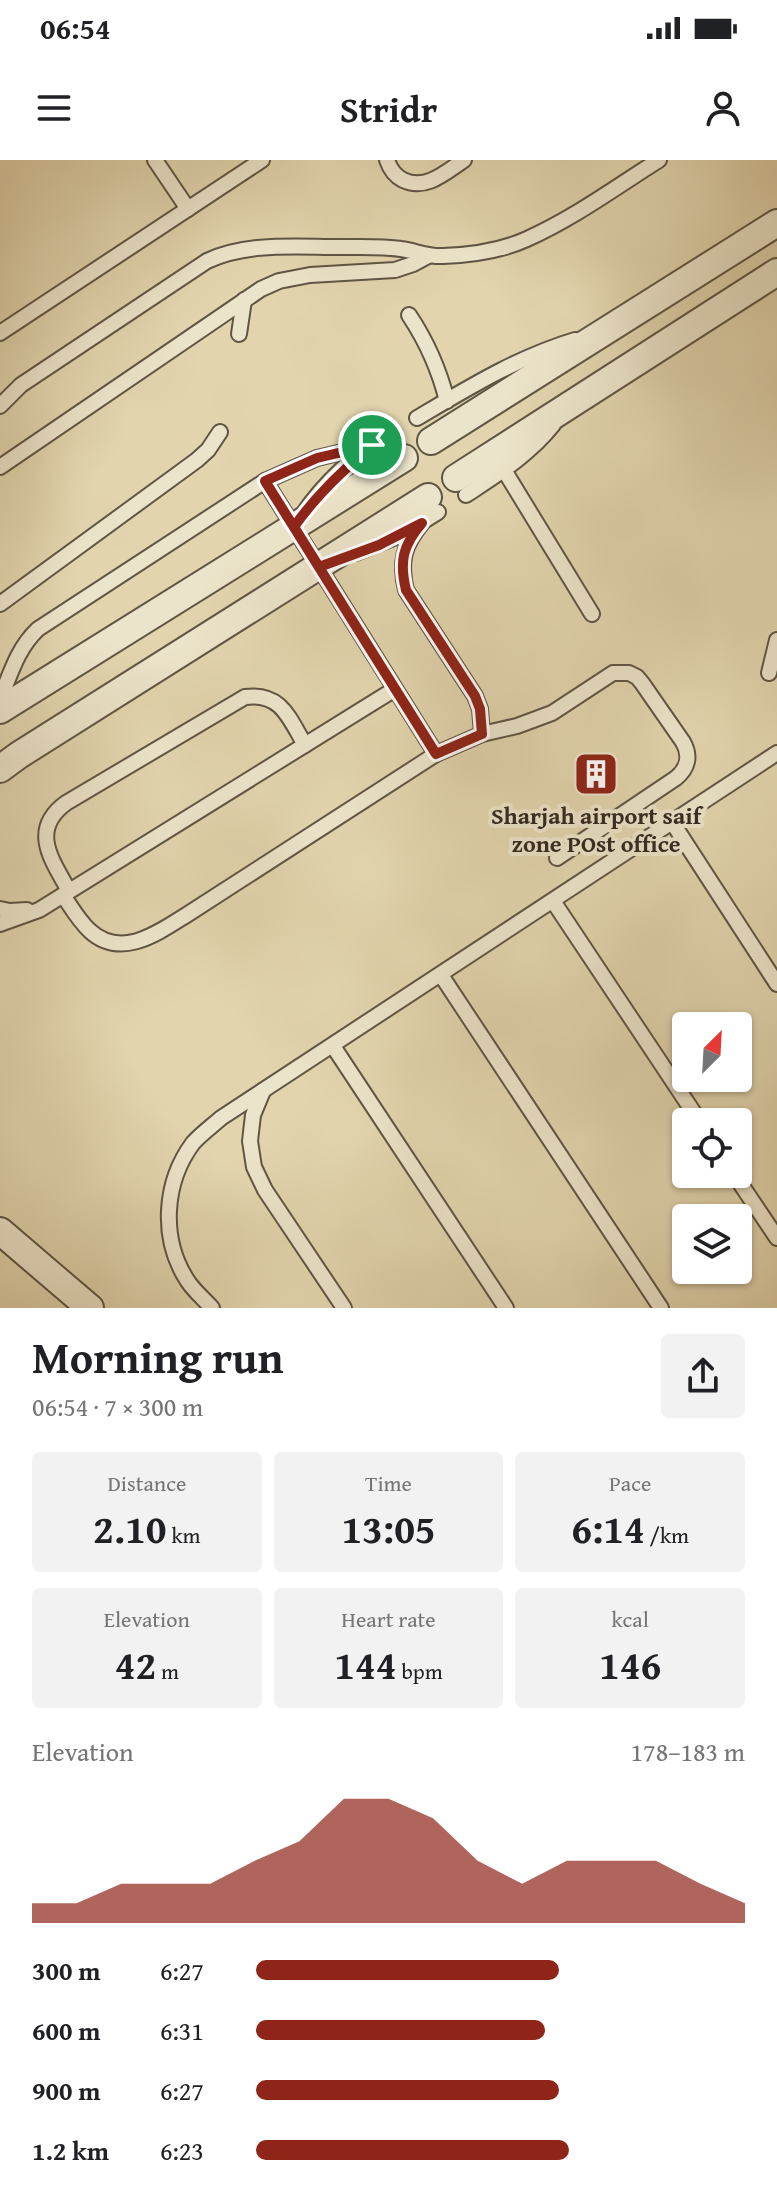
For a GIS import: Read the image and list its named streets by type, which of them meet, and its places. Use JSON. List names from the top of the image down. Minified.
{"places":{"building":["Sharjah airport saif zone POst office"]},"north":"top right","page":{"status":"06:54","header":"Stridr","heading":["Morning run","06:54 · 7 × 300 m"],"stats":[["Distance","2.10 km"],["Time","13:05"],["Pace","6:14 /km"],["Elevation","42 m"],["Heart rate","144 bpm"],["kcal","146"]],"chart":["Elevation","178–183 m"],"list":[{"name":"300 m","note":"6:27"},{"name":"600 m","note":"6:31"},{"name":"900 m","note":"6:27"},{"name":"1.2 km","note":"6:23"}]}}
